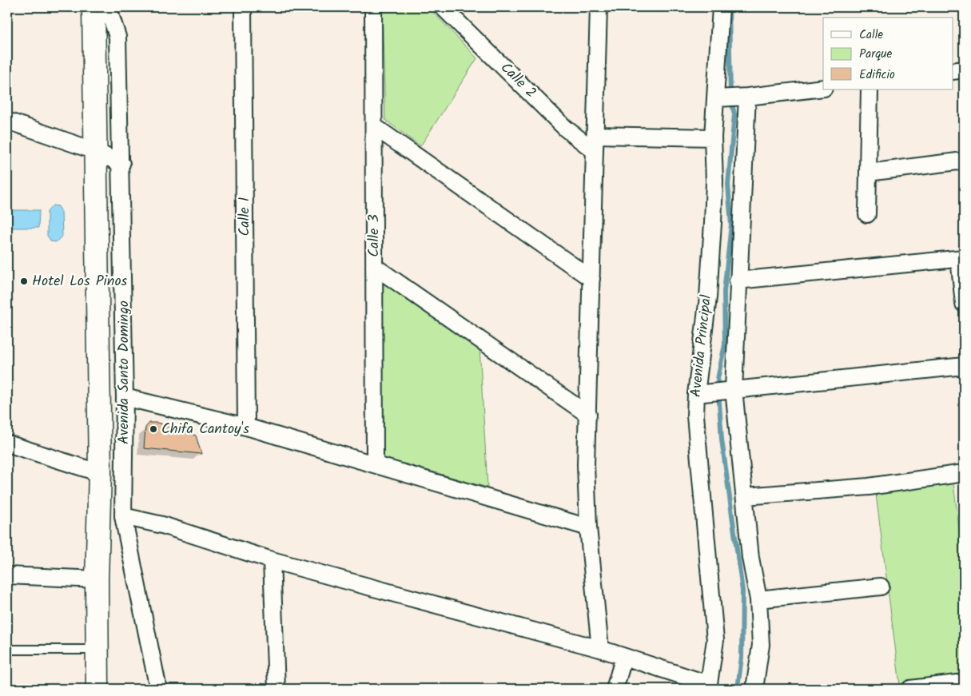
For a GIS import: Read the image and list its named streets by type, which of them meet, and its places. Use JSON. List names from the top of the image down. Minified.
{"streets":{"street":["Calle 2","Calle 1","Calle 3","Avenida Principal","Avenida Santo Domingo"]},"places":["Hotel Los Pinos","Chifa Cantoy's"],"legend":["Calle","Parque","Edificio"]}
